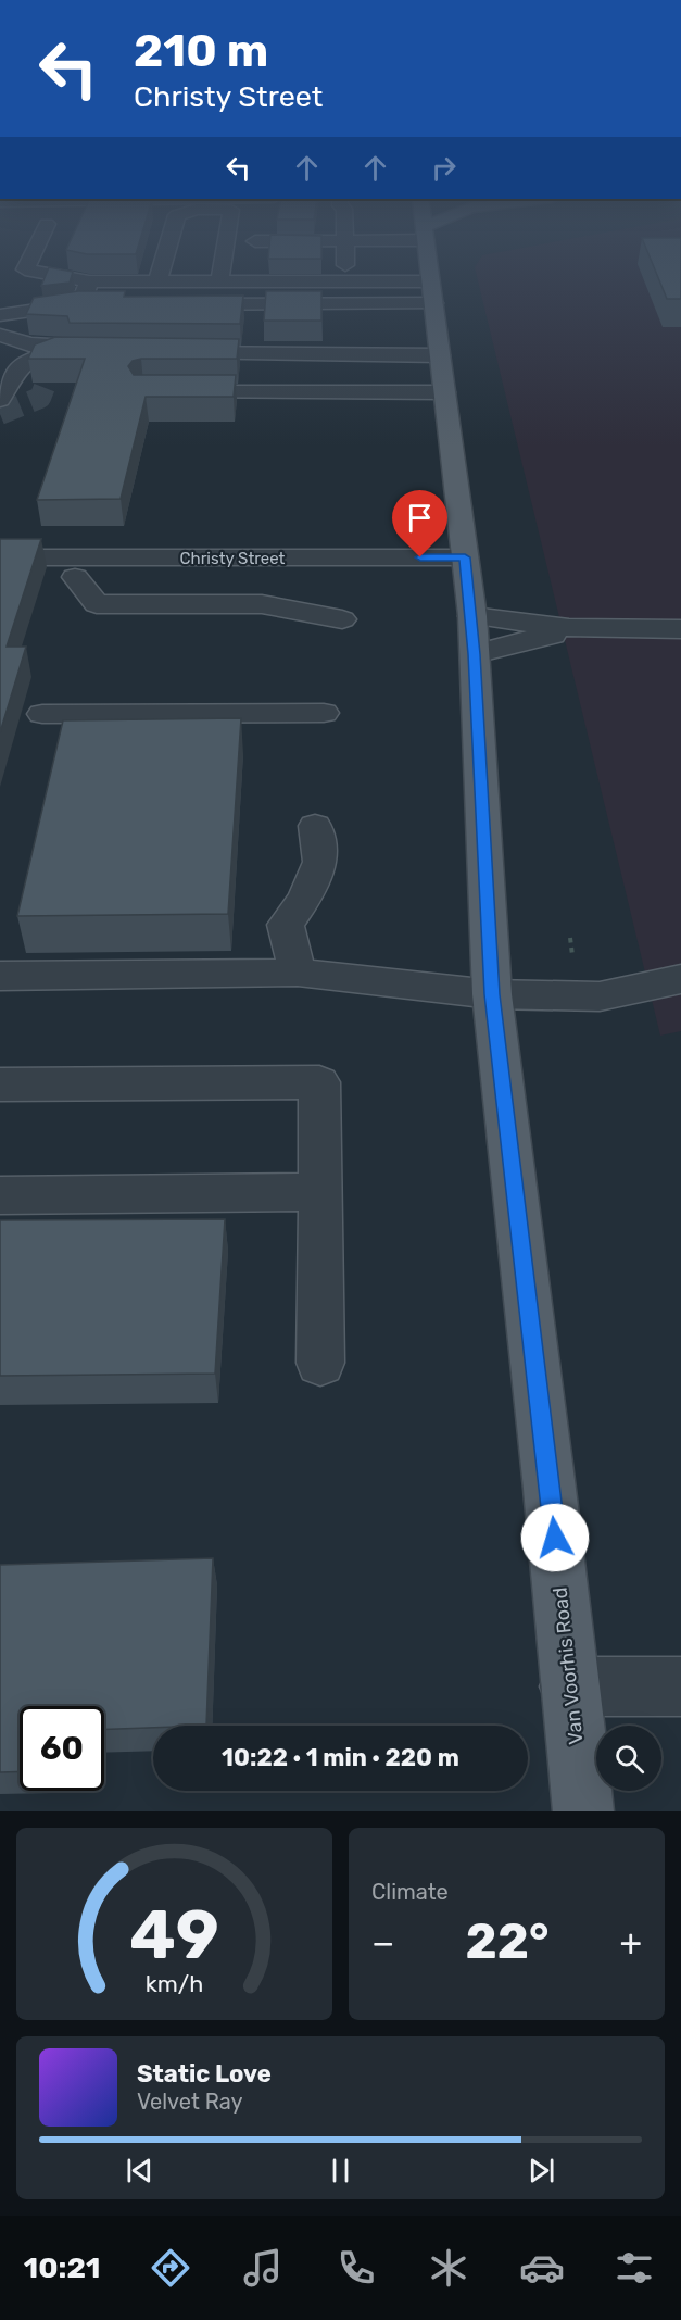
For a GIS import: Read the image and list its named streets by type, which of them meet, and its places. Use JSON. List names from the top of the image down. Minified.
{"streets":{"main road":["Van Voorhis Road"],"street":["Christy Street"]},"crossings":[["Christy Street","Van Voorhis Road"]],"page":{"turn":["210 m","Christy Street"],"limit":"60","trip":"10:22 · 1 min · 220 m","tile":"Climate","heat":["−","22°","+"],"song":["Static Love","Velvet Ray"],"tabs":"10:21","gauge":["49","km/h"]}}
